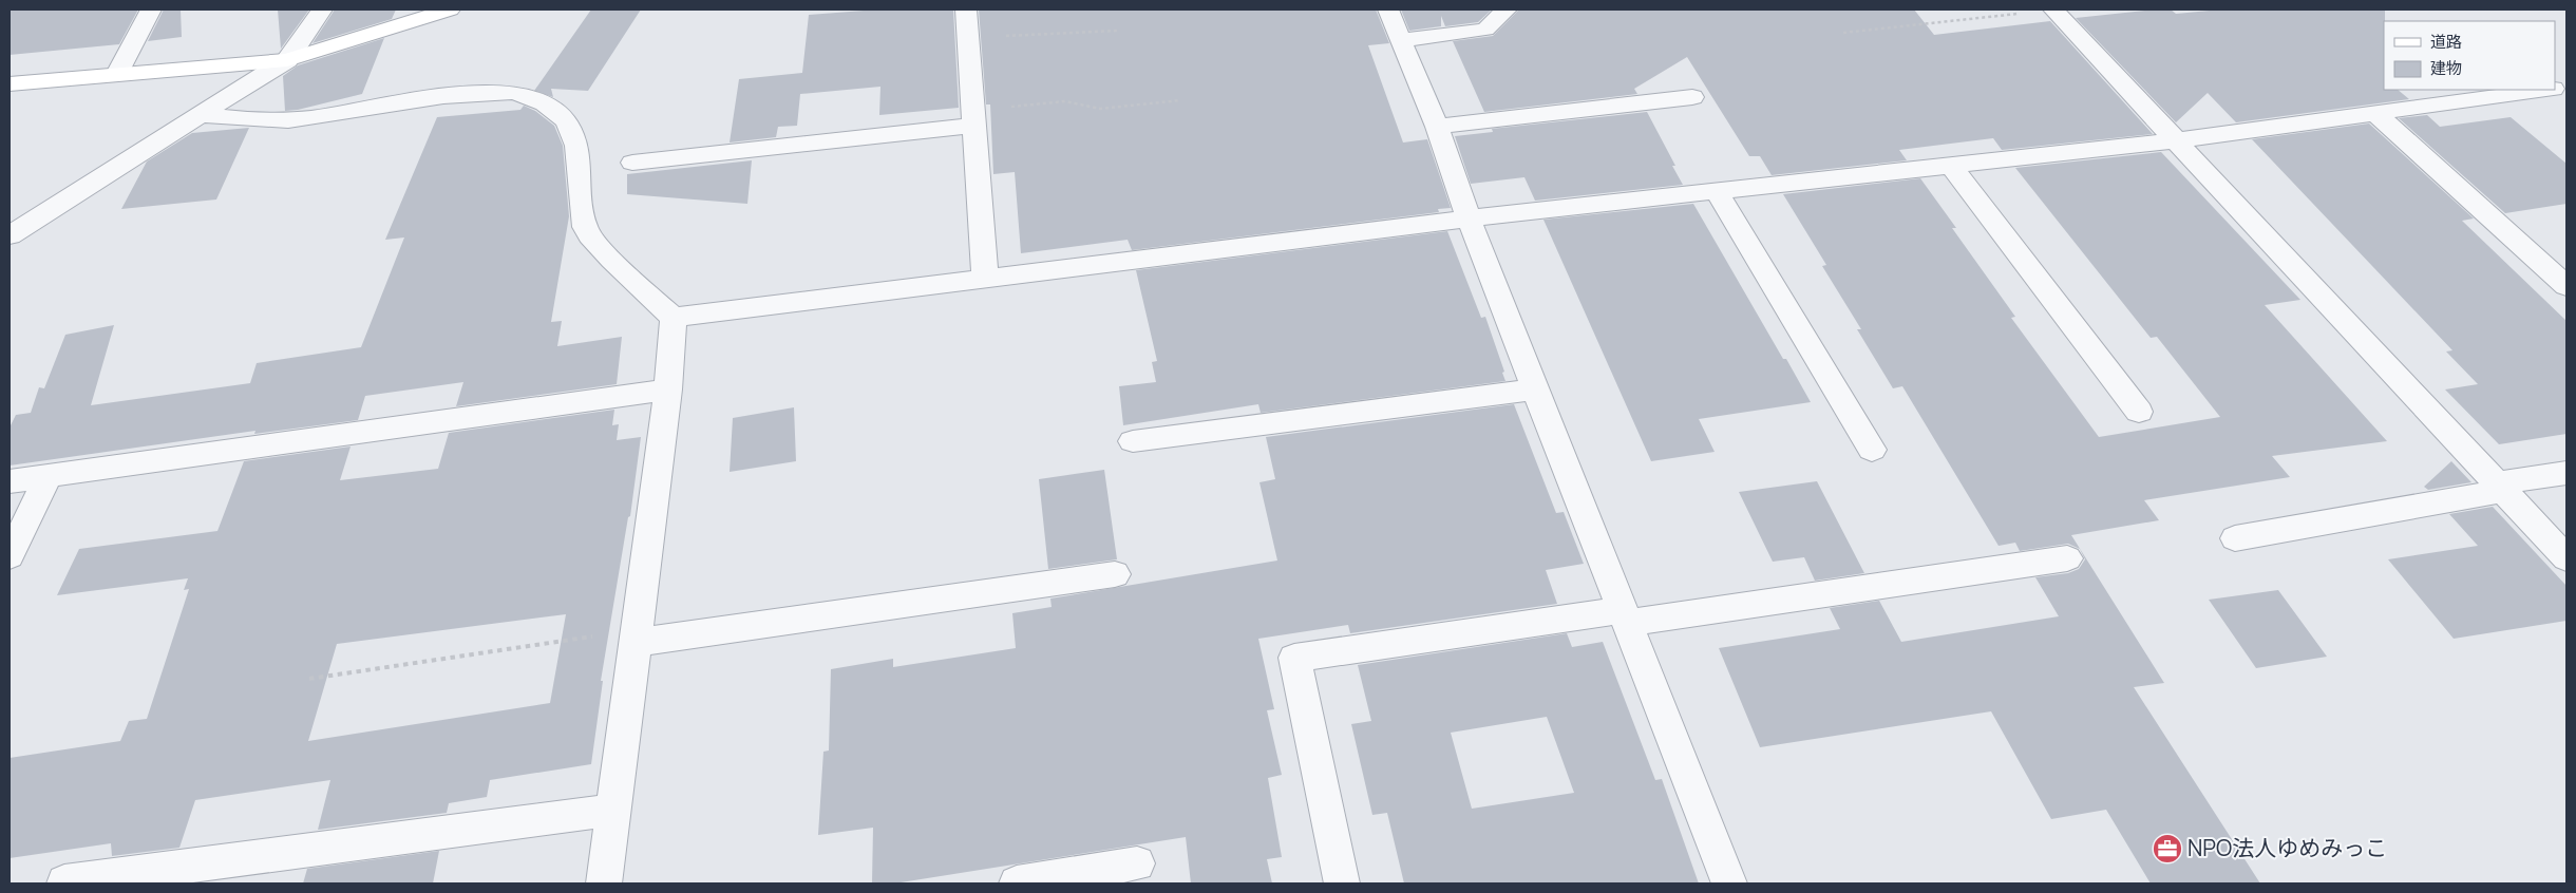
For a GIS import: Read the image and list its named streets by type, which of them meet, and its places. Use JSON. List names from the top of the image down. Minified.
{"places":{"office":["NPO法人ゆめみっこ"]},"legend":["道路","建物"]}
